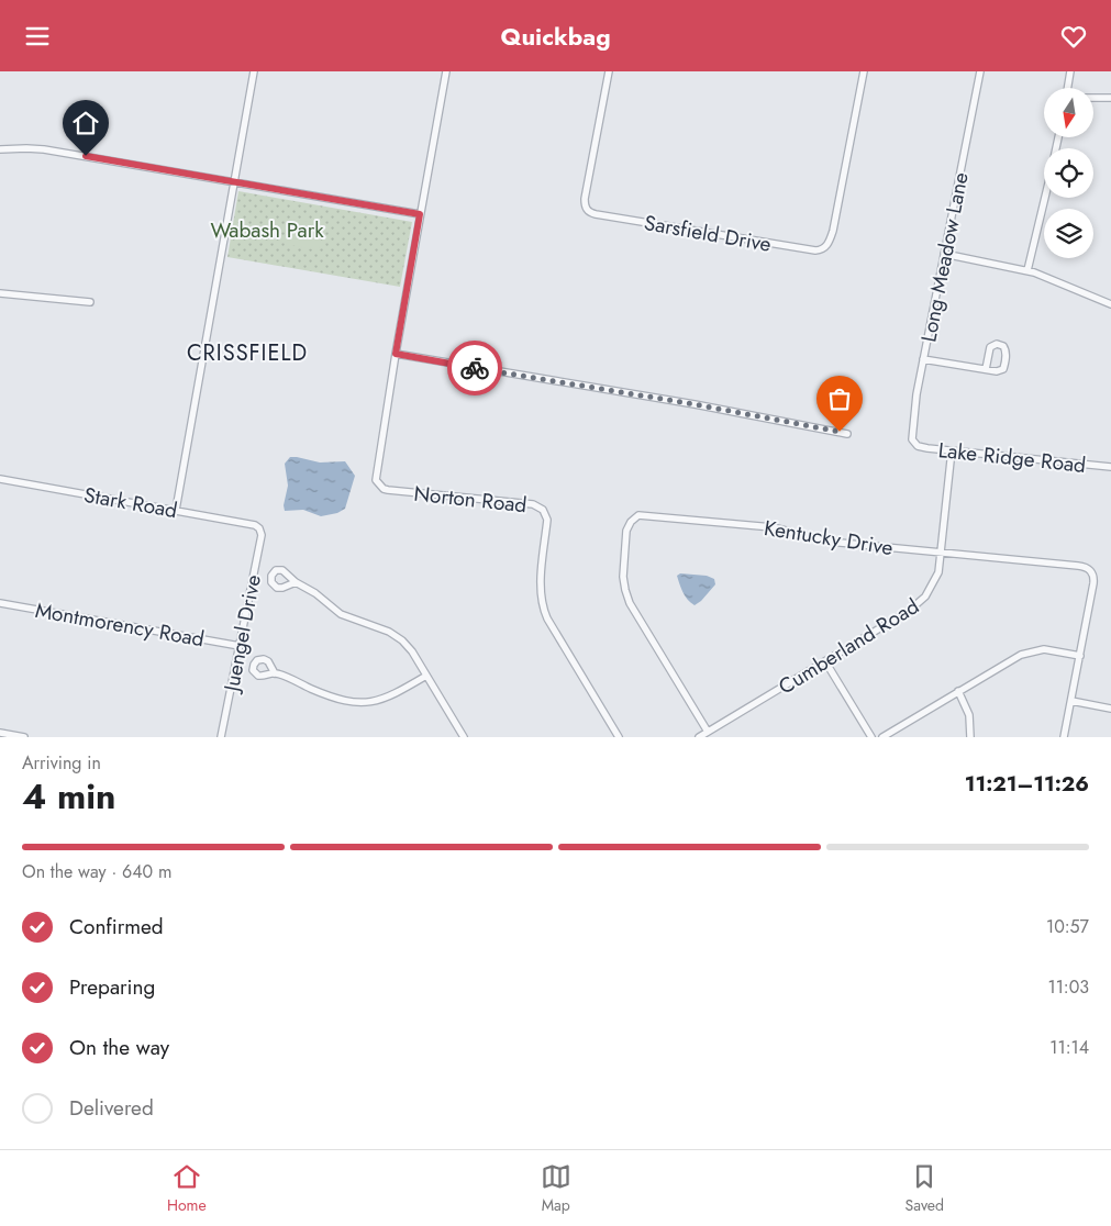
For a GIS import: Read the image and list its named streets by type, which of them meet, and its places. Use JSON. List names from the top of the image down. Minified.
{"streets":{"street":["Sarsfield Drive","Long Meadow Lane","Lake Ridge Road","Norton Road","Stark Road","Kentucky Drive","Montmorency Road","Juengel Drive","Cumberland Road"]},"crossings":[["Long Meadow Lane","Lake Ridge Road"],["Lake Ridge Road","Cumberland Road"],["Stark Road","Juengel Drive"],["Kentucky Drive","Cumberland Road"],["Montmorency Road","Juengel Drive"]],"districts":["CRISSFIELD"],"parks":["Wabash Park"],"north":"bottom","page":{"header":"Quickbag","heading":["4 min","Arriving in","11:21–11:26"],"bar":"On the way · 640 m","list":[["Confirmed","10:57"],["Preparing","11:03"],["On the way","11:14"],"Delivered"],"tabs":["Home","Map","Saved"]}}
